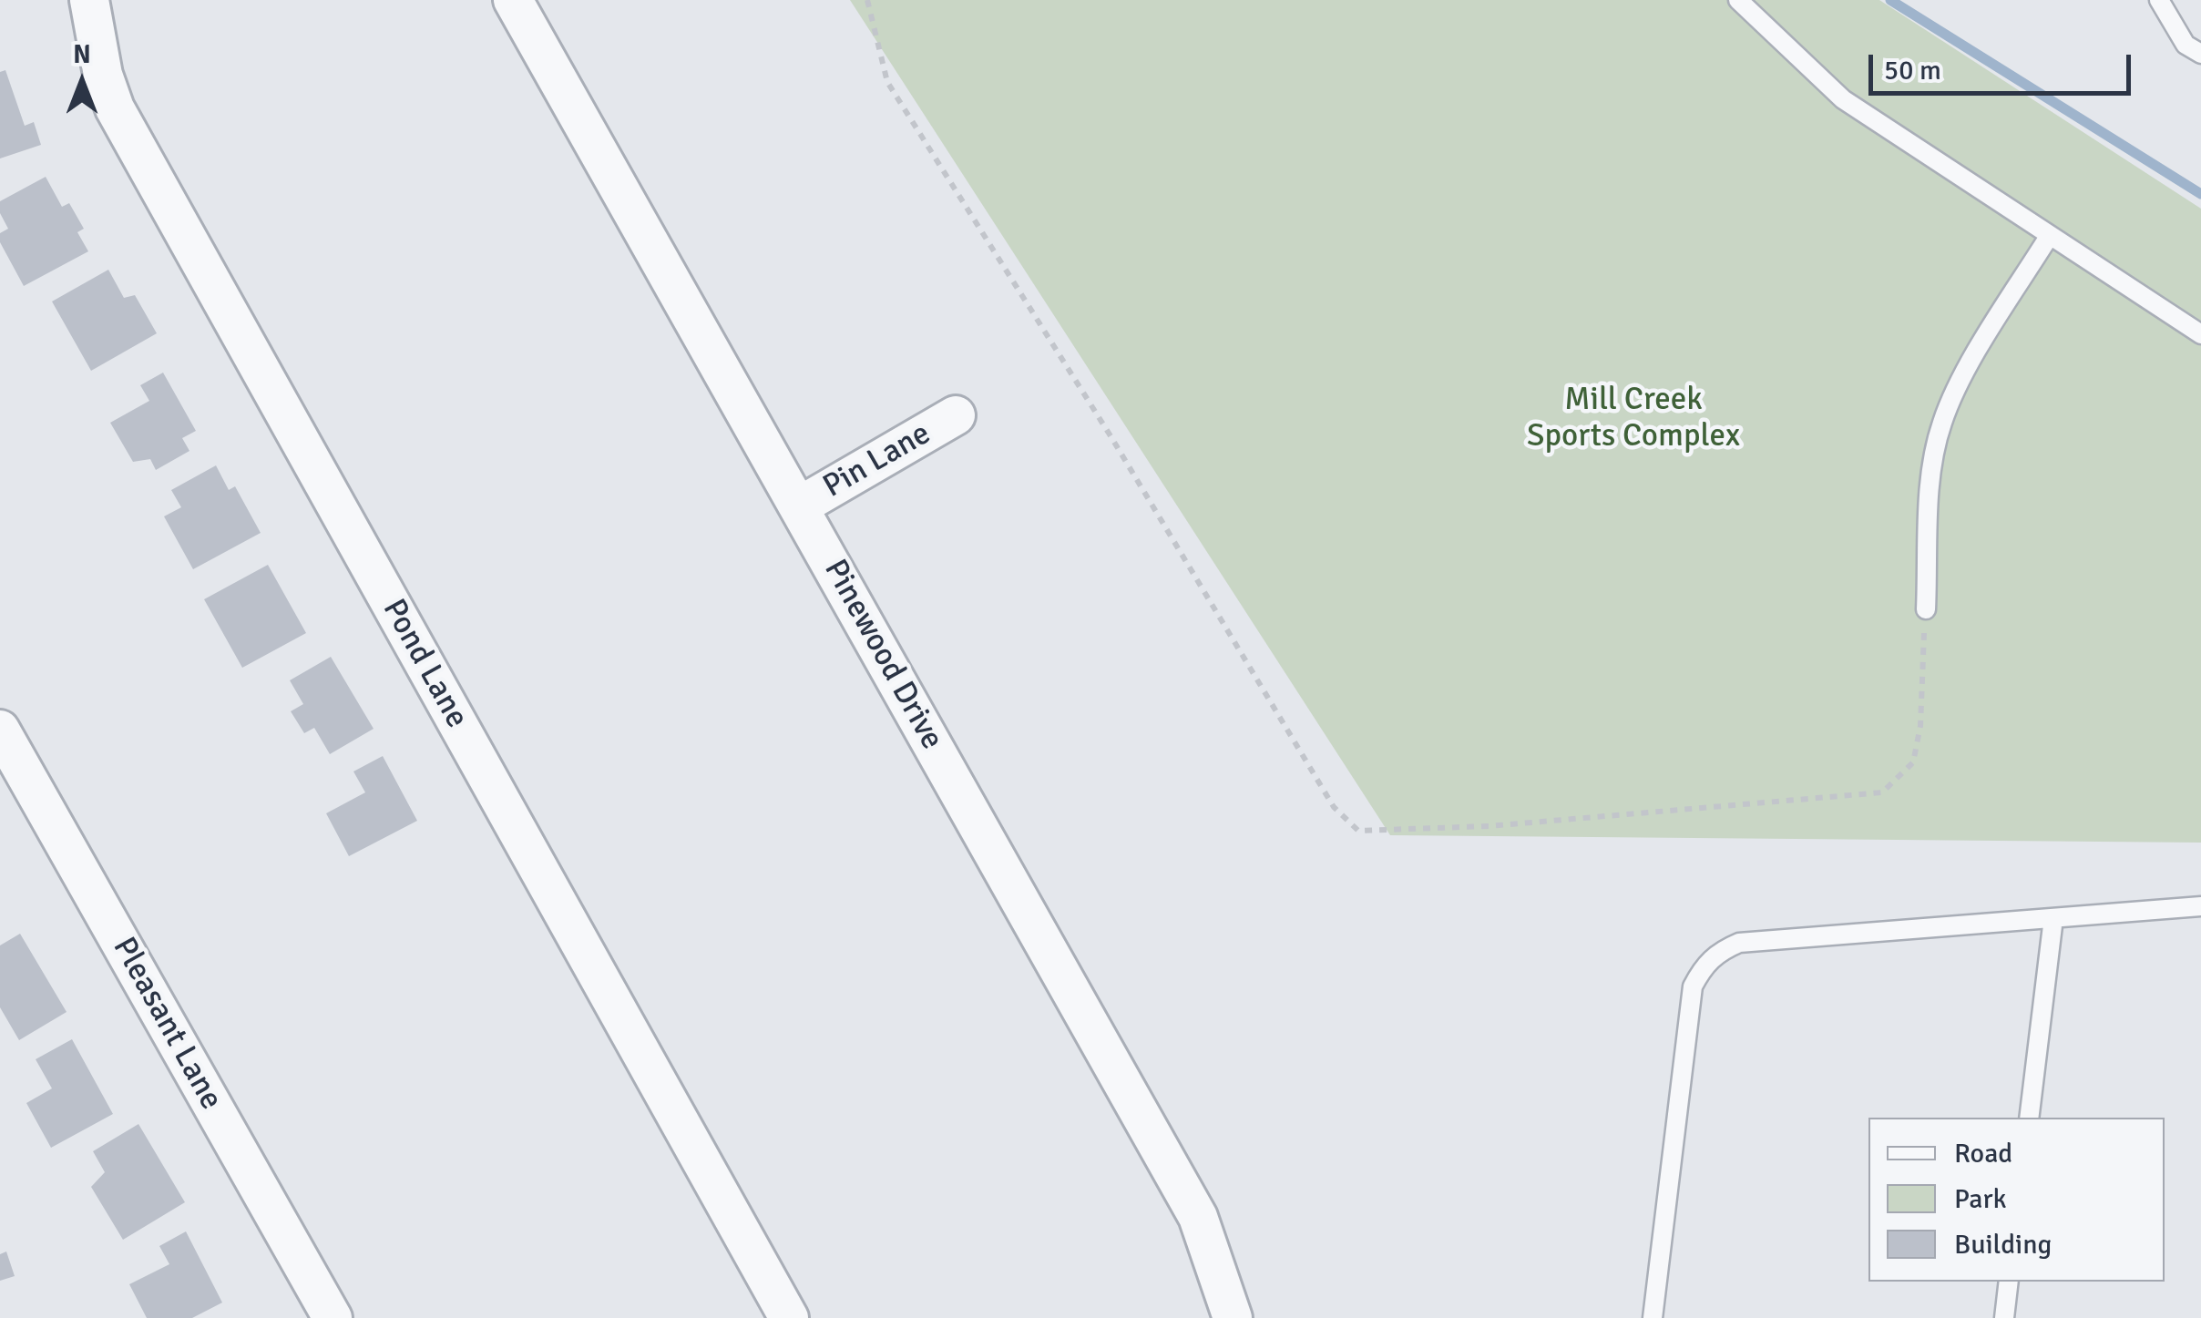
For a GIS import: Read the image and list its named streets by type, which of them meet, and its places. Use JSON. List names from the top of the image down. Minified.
{"streets":{"street":["Pin Lane","Pinewood Drive","Pond Lane","Pleasant Lane"]},"crossings":[["Pin Lane","Pinewood Drive"]],"parks":["Mill Creek Sports Complex"],"legend":["Road","Park","Building"],"scale_bar":"50 m","north":"top"}
